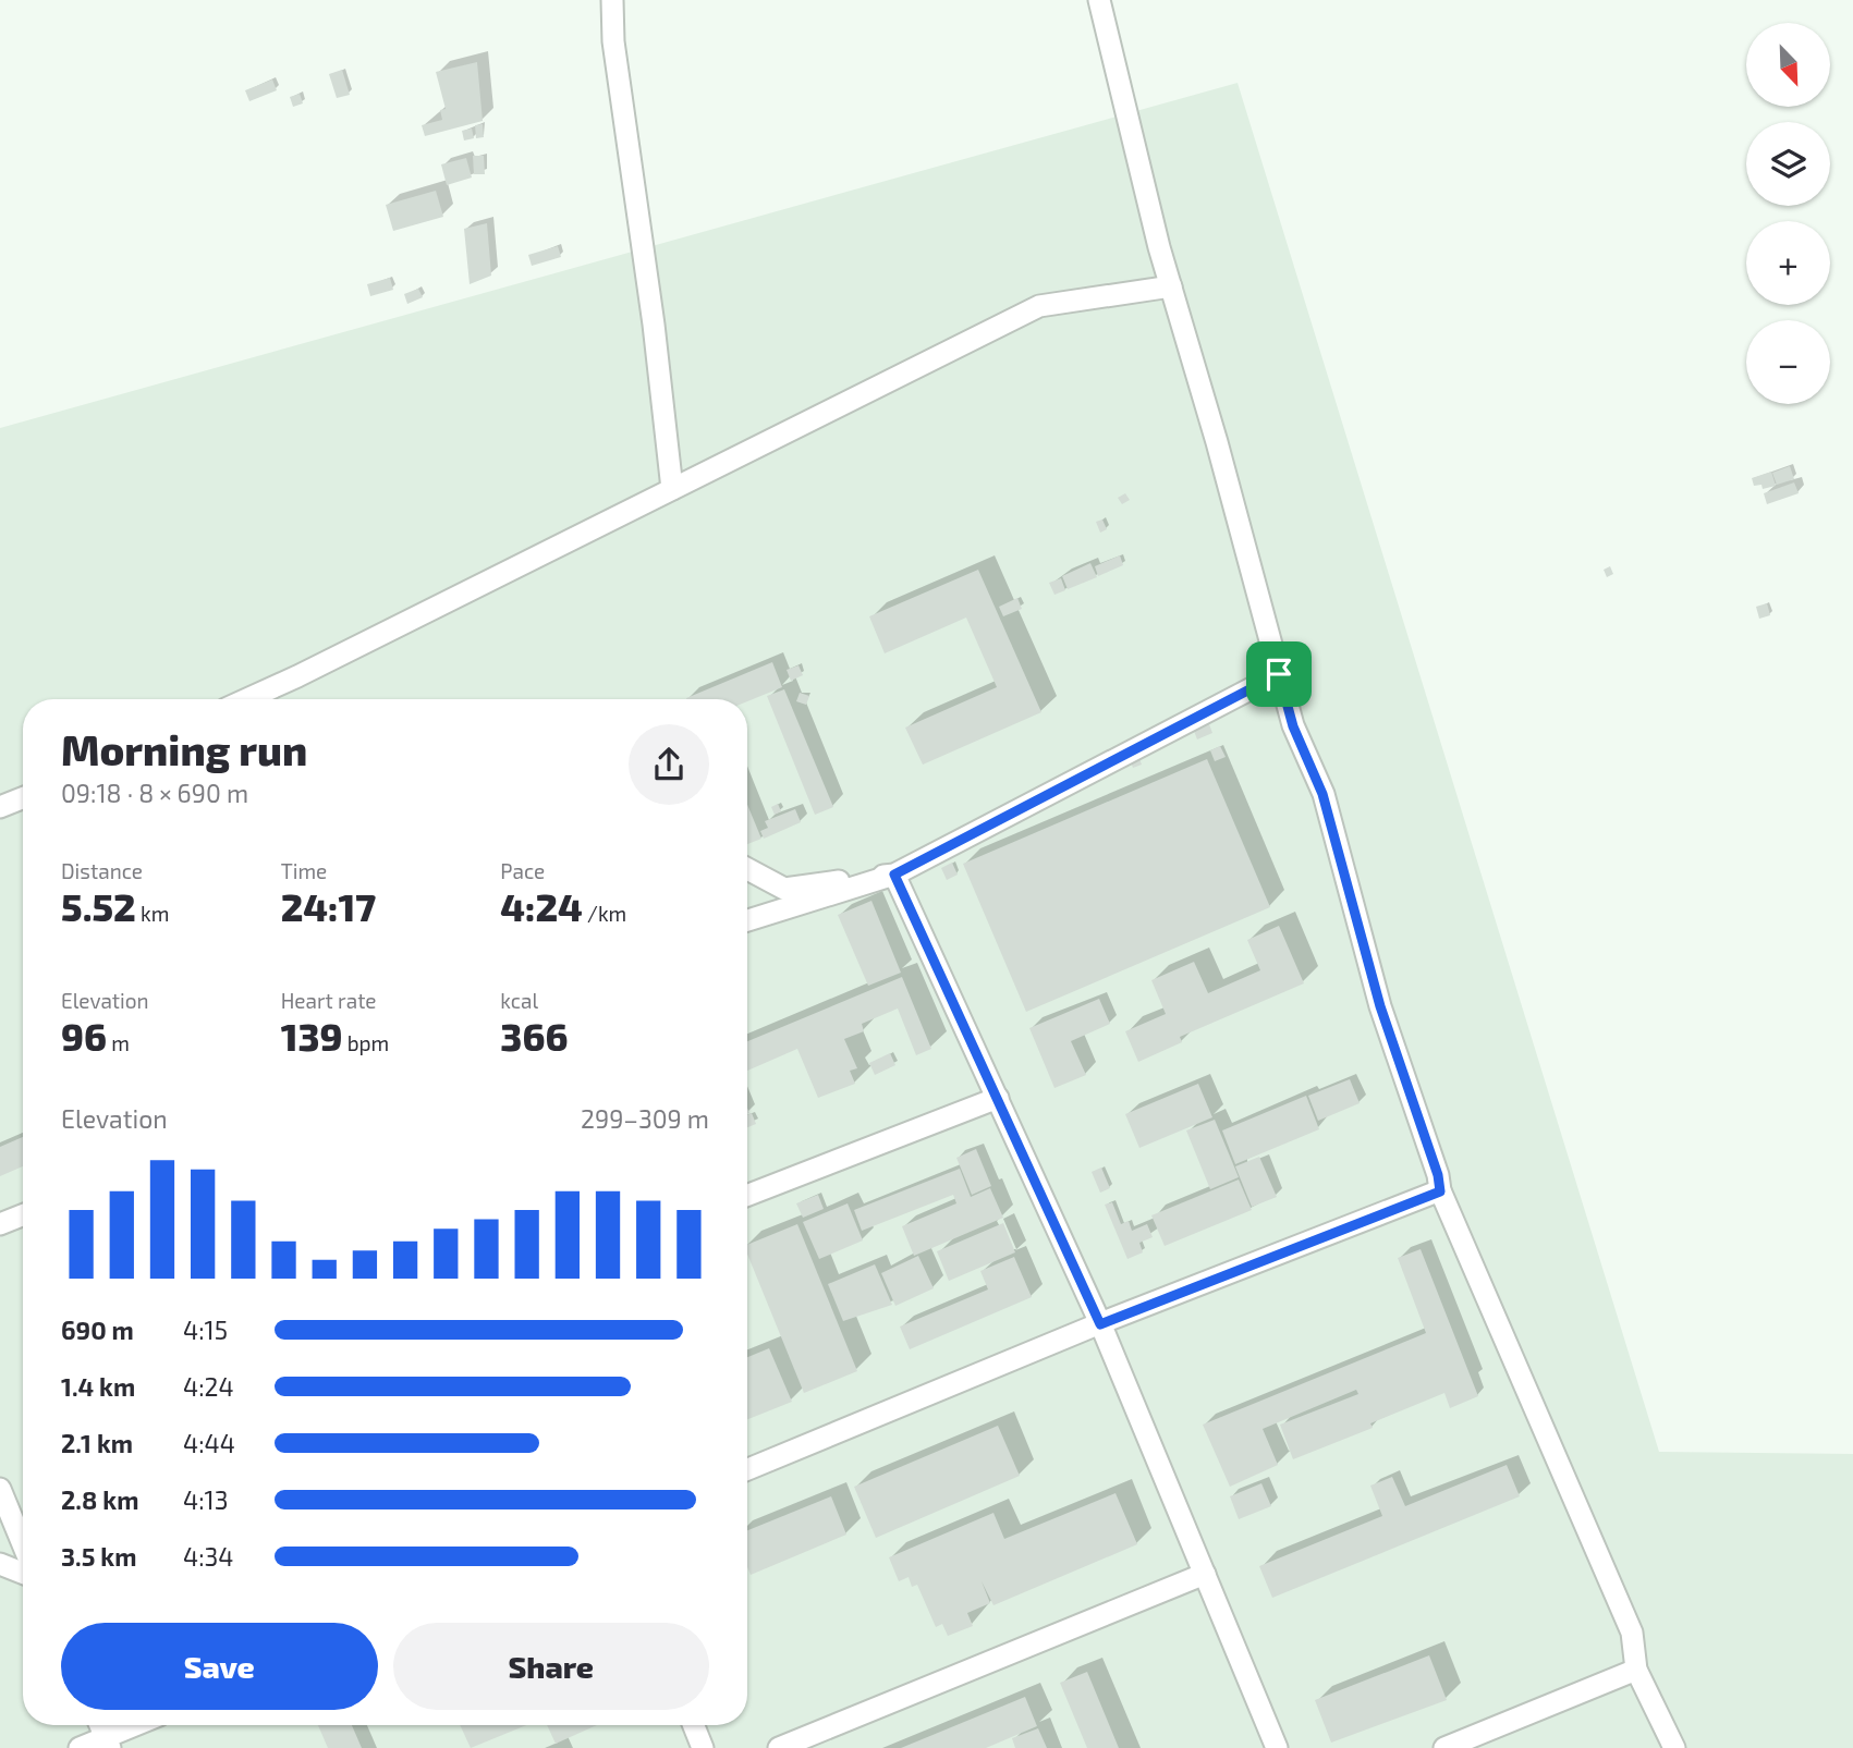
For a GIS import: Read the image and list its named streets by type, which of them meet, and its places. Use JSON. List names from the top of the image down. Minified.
{"north":"bottom right","page":{"map_buttons":["+","−"],"heading":["Morning run","09:18 · 8 × 690 m"],"stats":[["Distance","5.52 km"],["Time","24:17"],["Pace","4:24 /km"],["Elevation","96 m"],["Heart rate","139 bpm"],["kcal","366"]],"chart":["Elevation","299–309 m"],"list":[{"name":"690 m","note":"4:15"},{"name":"1.4 km","note":"4:24"},{"name":"2.1 km","note":"4:44"},{"name":"2.8 km","note":"4:13"},{"name":"3.5 km","note":"4:34"}],"buttons":["Save","Share"]}}
